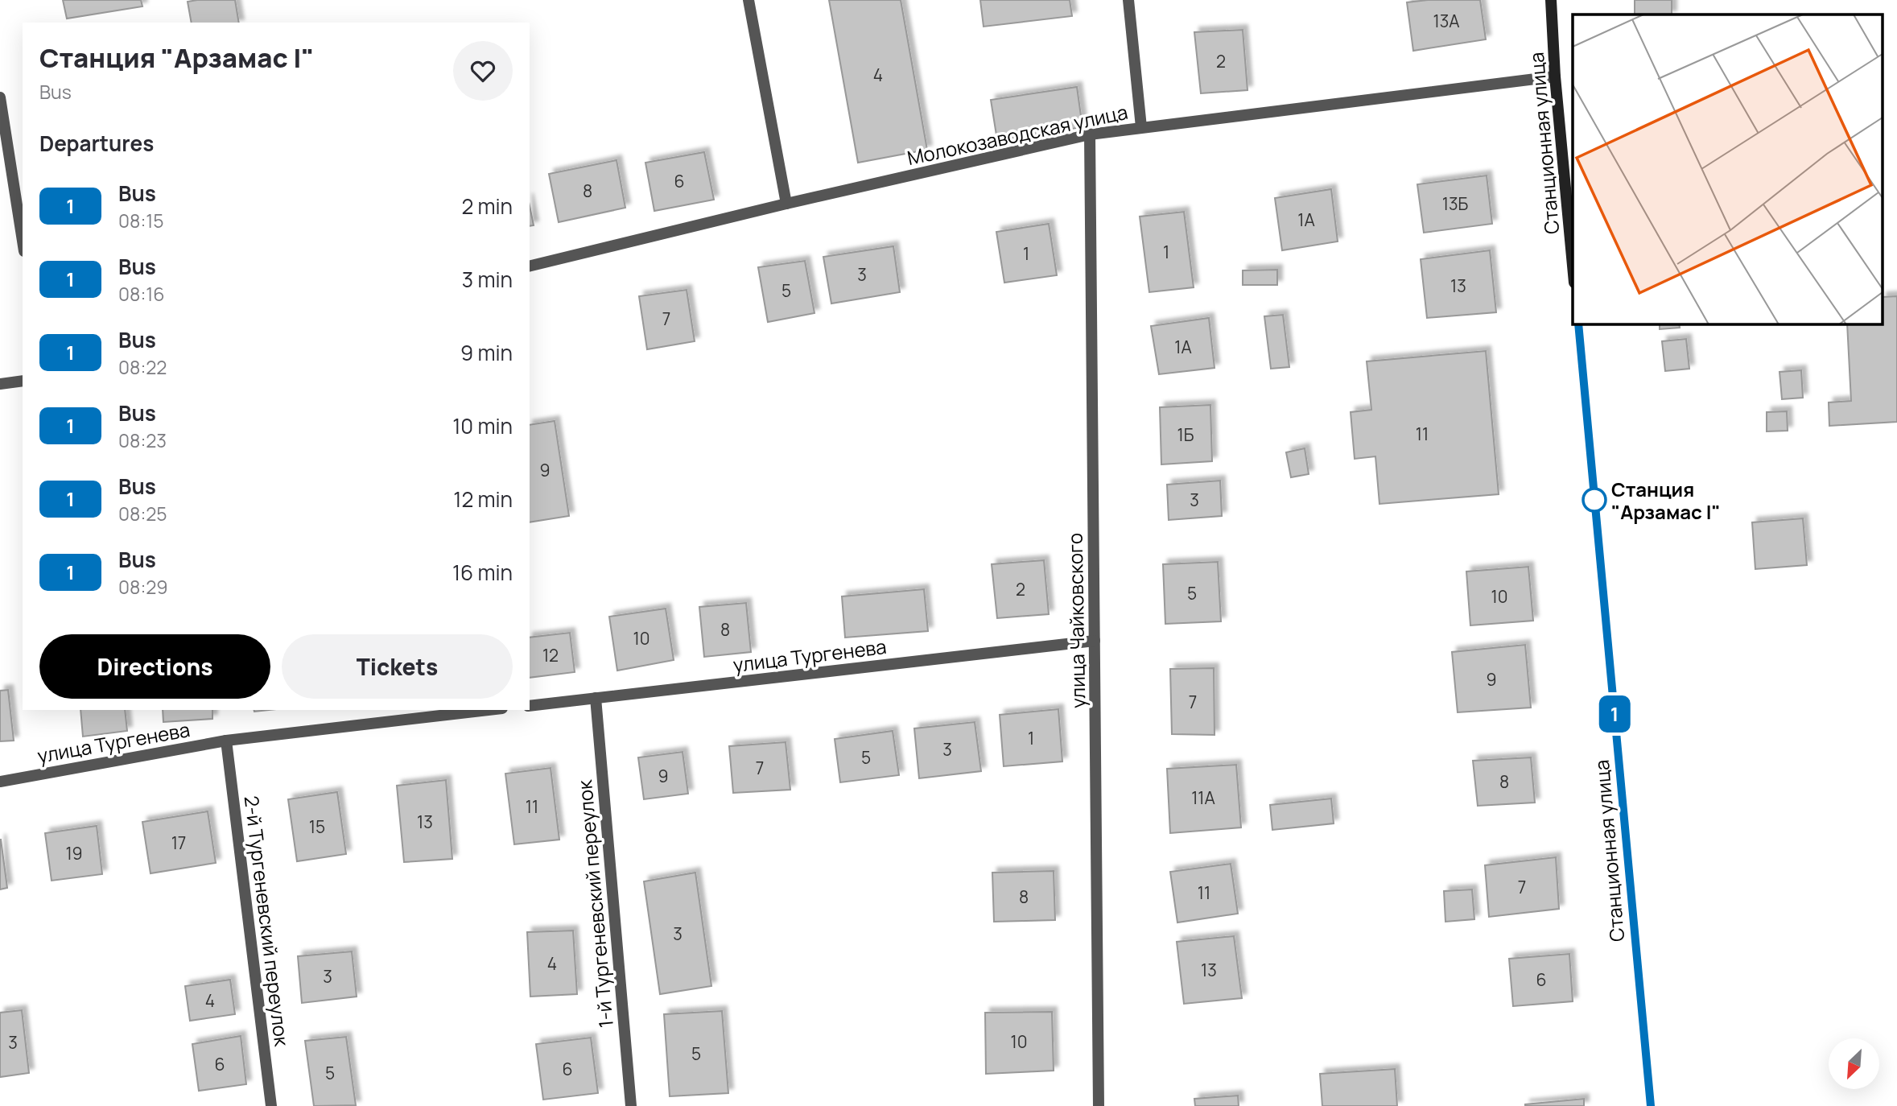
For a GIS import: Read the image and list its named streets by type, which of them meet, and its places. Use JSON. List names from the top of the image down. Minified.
{"streets":{"street":["Молокозаводская улица","Станционная улица","улица Чайковского","улица Тургенева","1-й Тургеневский переулок","2-й Тургеневский переулок"]},"crossings":[["Молокозаводская улица","Станционная улица"],["Молокозаводская улица","улица Чайковского"],["улица Чайковского","улица Тургенева"],["улица Тургенева","1-й Тургеневский переулок"],["улица Тургенева","2-й Тургеневский переулок"]],"places":["Станция \"Арзамас I\""],"lines":["bus line 1"],"house_numbers":["13А","2","4","6","8","13Б","1А","1","1","3","13","5","7","1А","11","1Б","9","3","2","5","10","8","10","12","9","7","1","3","5","7","9","8","11А","11","13","15","17","19","7","11","8","3","4","13","3","6","4","10","3","5","6","6","5"],"north":"bottom left","page":{"on_map":"1","heading":[["Станция \"Арзамас I\"","Bus"],"Departures"],"list":[{"mark":"1","name":"Bus","note":"08:15","value":"2 min"},{"mark":"1","name":"Bus","note":"08:16","value":"3 min"},{"mark":"1","name":"Bus","note":"08:22","value":"9 min"},{"mark":"1","name":"Bus","note":"08:23","value":"10 min"},{"mark":"1","name":"Bus","note":"08:25","value":"12 min"},{"mark":"1","name":"Bus","note":"08:29","value":"16 min"}],"buttons":["Directions","Tickets"]}}
